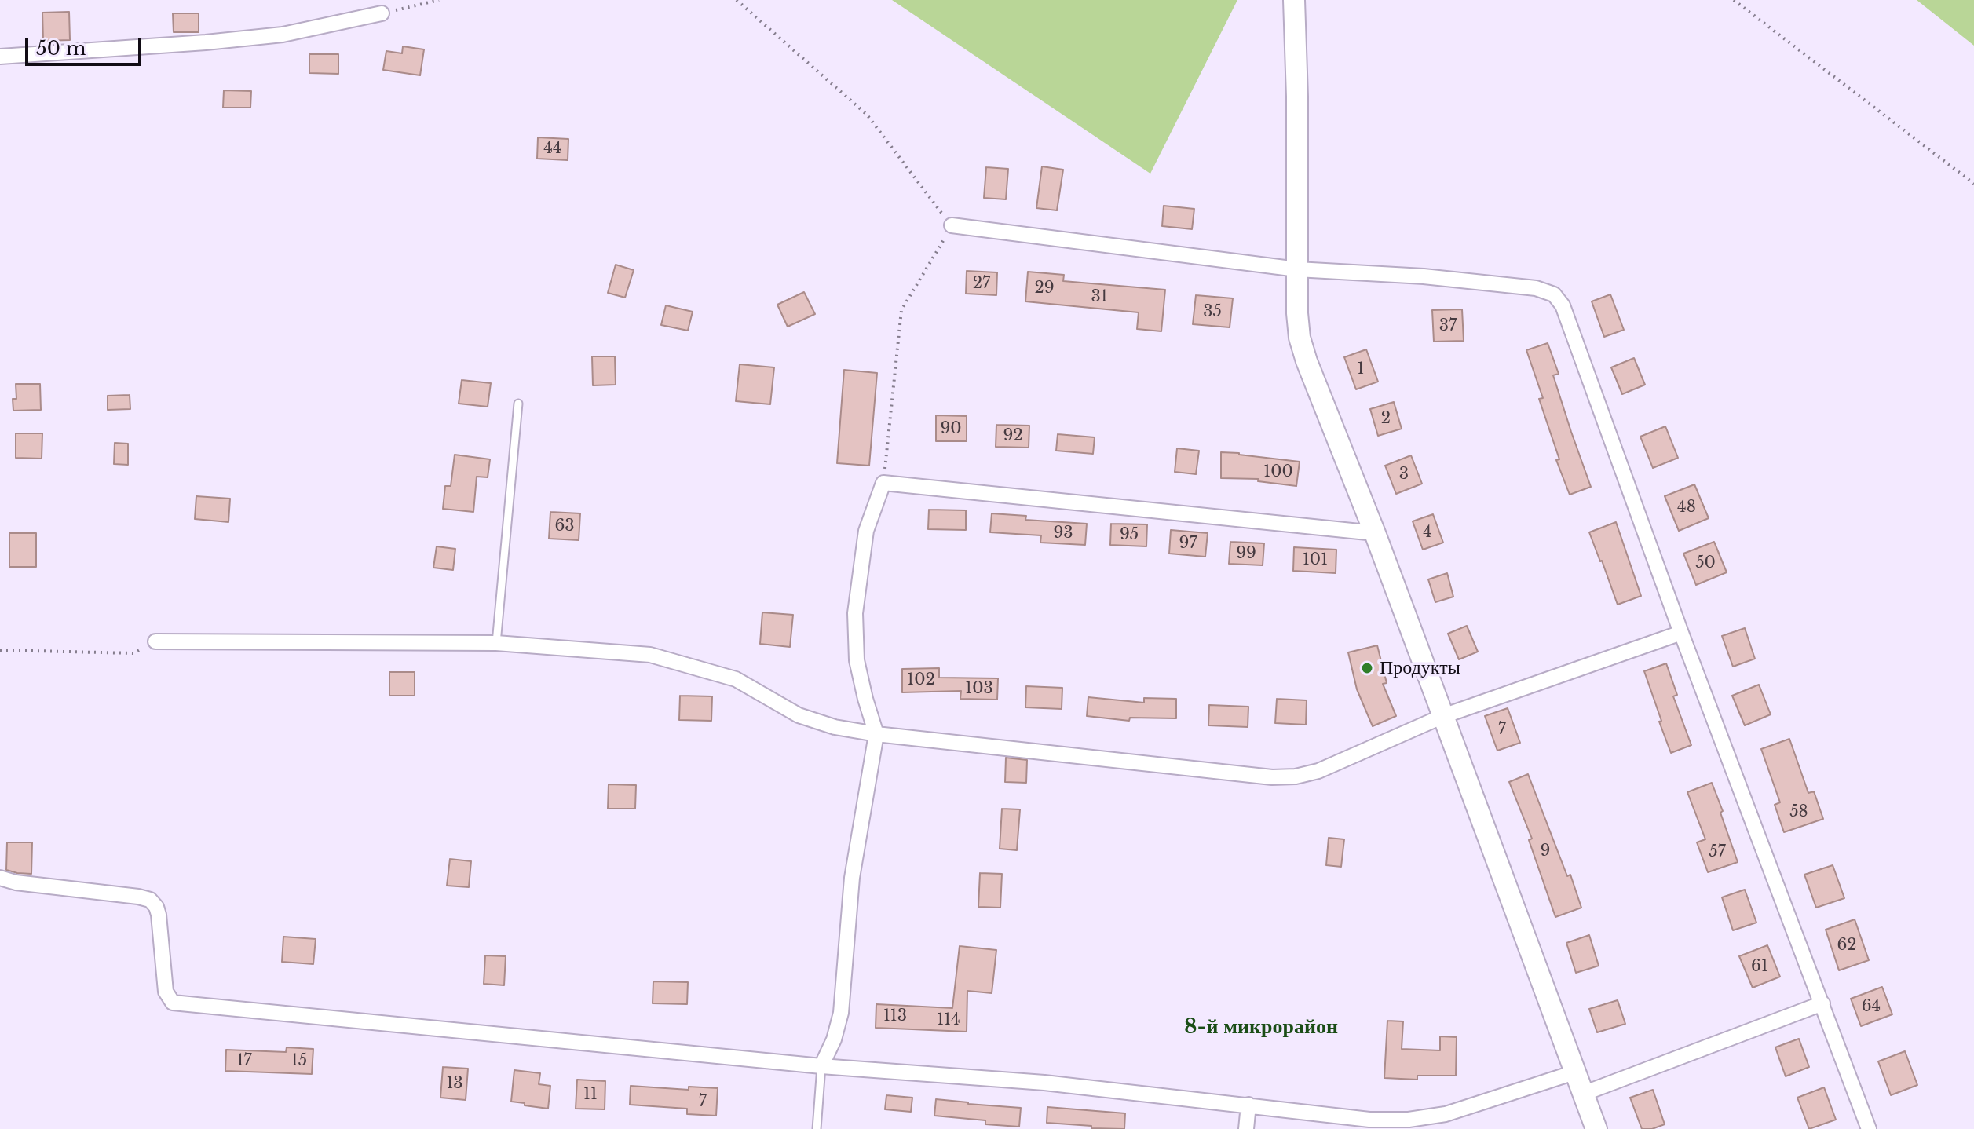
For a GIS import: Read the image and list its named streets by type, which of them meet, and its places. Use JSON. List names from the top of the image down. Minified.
{"districts":["8-й микрорайон"],"places":["Продукты"],"house_numbers":["44","27","29","31","35","37","1","2","90","92","100","3","48","63","4","93","95","97","99","101","50","102","103","7","58","9","57","62","61","64","113","114","17","15","13","11","7"],"scale_bar":"50 m"}
